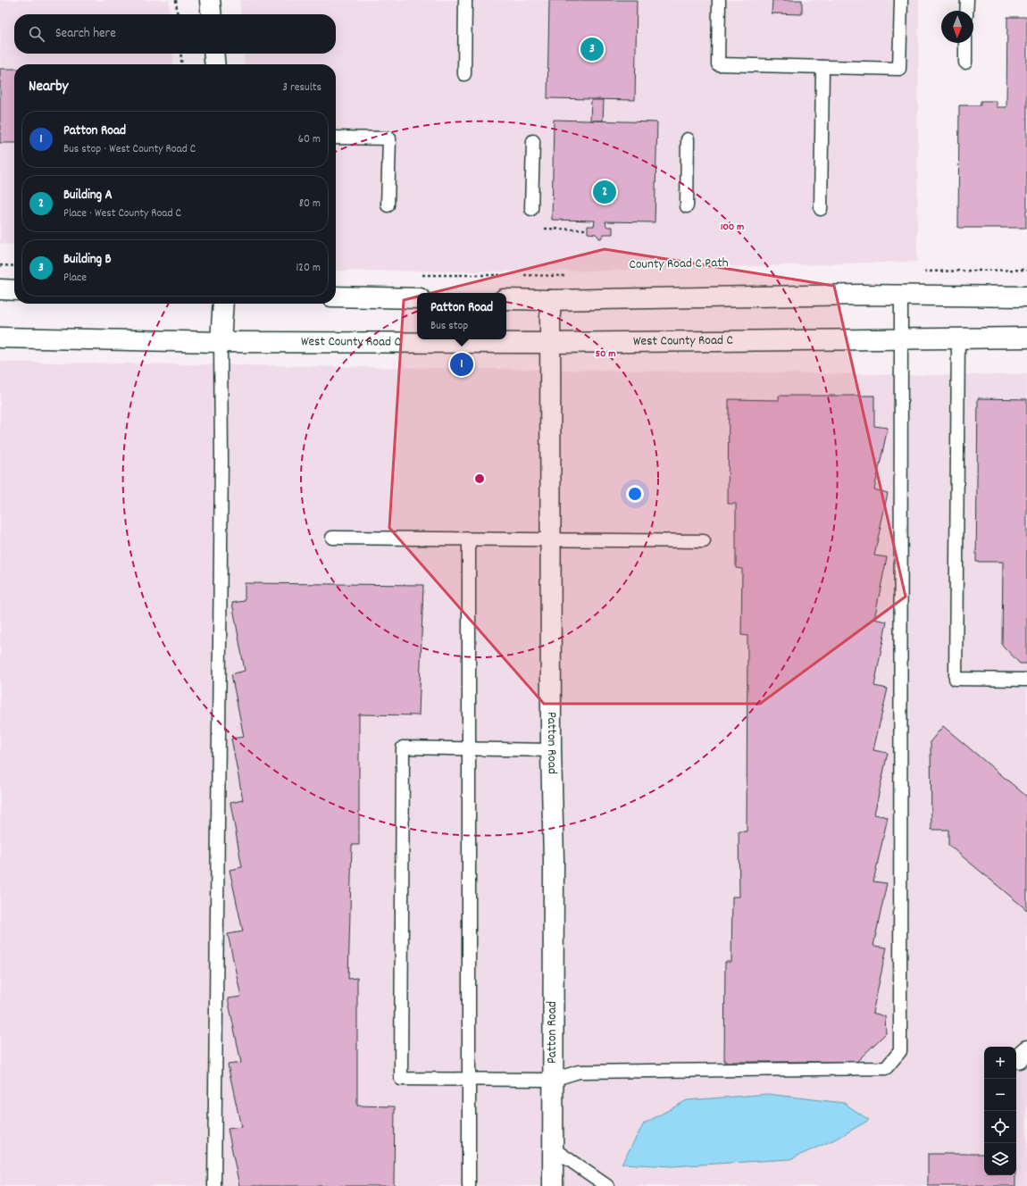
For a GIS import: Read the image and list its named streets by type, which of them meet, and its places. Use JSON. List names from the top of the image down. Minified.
{"streets":{"main road":["West County Road C","Patton Road"]},"crossings":[["West County Road C","Patton Road"]],"north":"bottom","page":{"search":"Search here","pins":["3","2","1"],"heading":["Nearby","3 results"],"list":[{"mark":"1","name":"Patton Road","note":"Bus stop · West County Road C","value":"60 m"},{"mark":"2","name":"Building A","note":"Place · West County Road C","value":"80 m"},{"mark":"3","name":"Building B","note":"Place","value":"120 m"}],"popup":["Patton Road","Bus stop"],"map_buttons":["+","−"]},"rings":["100 m","50 m"]}
